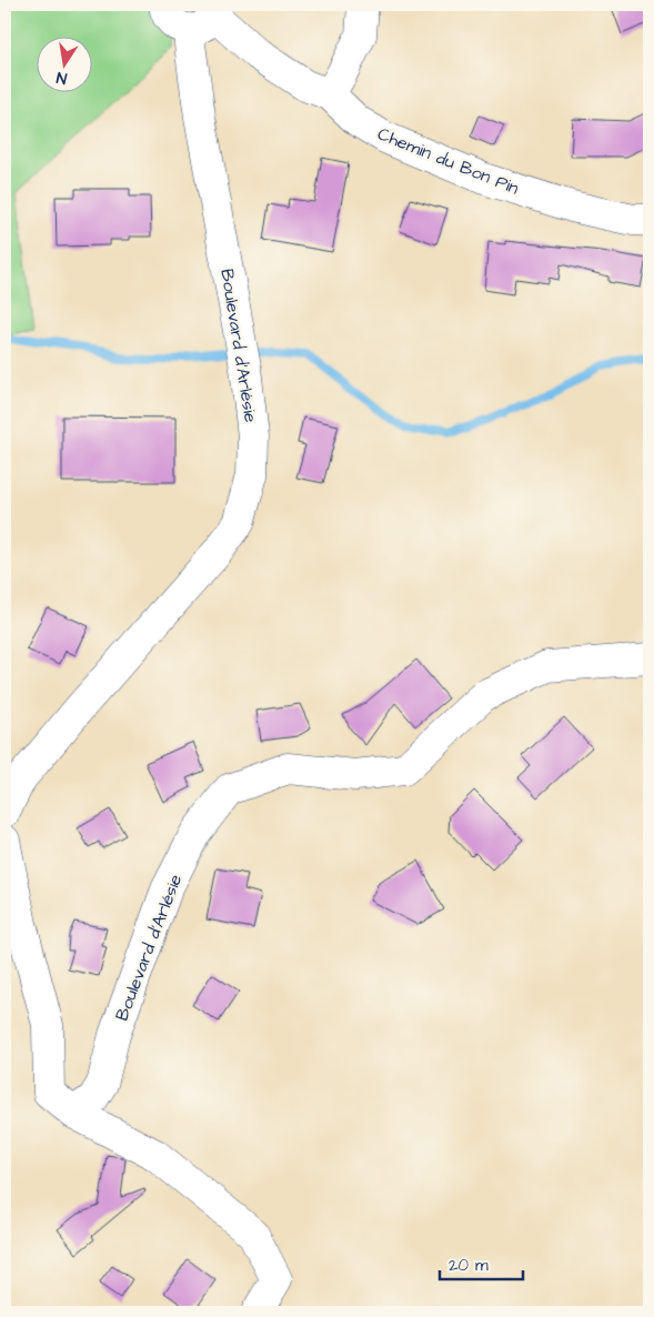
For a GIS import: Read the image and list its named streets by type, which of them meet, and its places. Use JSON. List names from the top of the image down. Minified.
{"streets":{"street":["Chemin du Bon Pin","Boulevard d'Arlésie"]},"crossings":[["Chemin du Bon Pin","Boulevard d'Arlésie"]],"scale_bar":"20 m","north":"bottom"}
